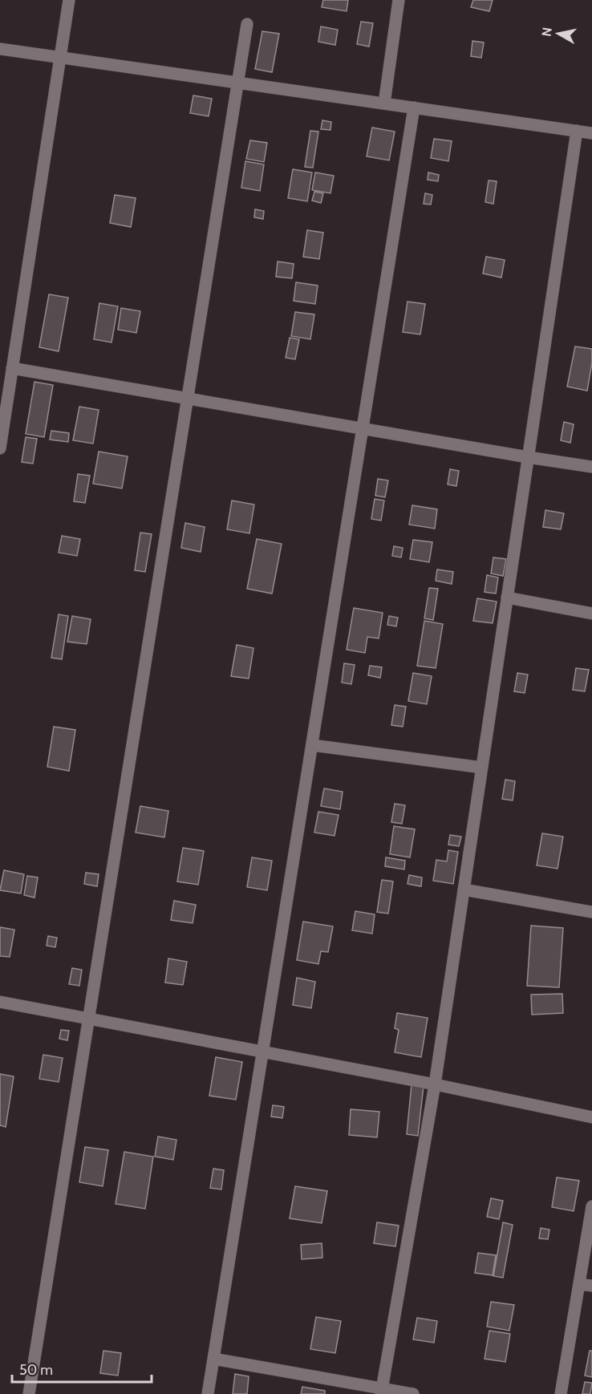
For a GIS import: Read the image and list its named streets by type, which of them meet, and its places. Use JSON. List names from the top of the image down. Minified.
{"scale_bar":"50 m","north":"left"}
